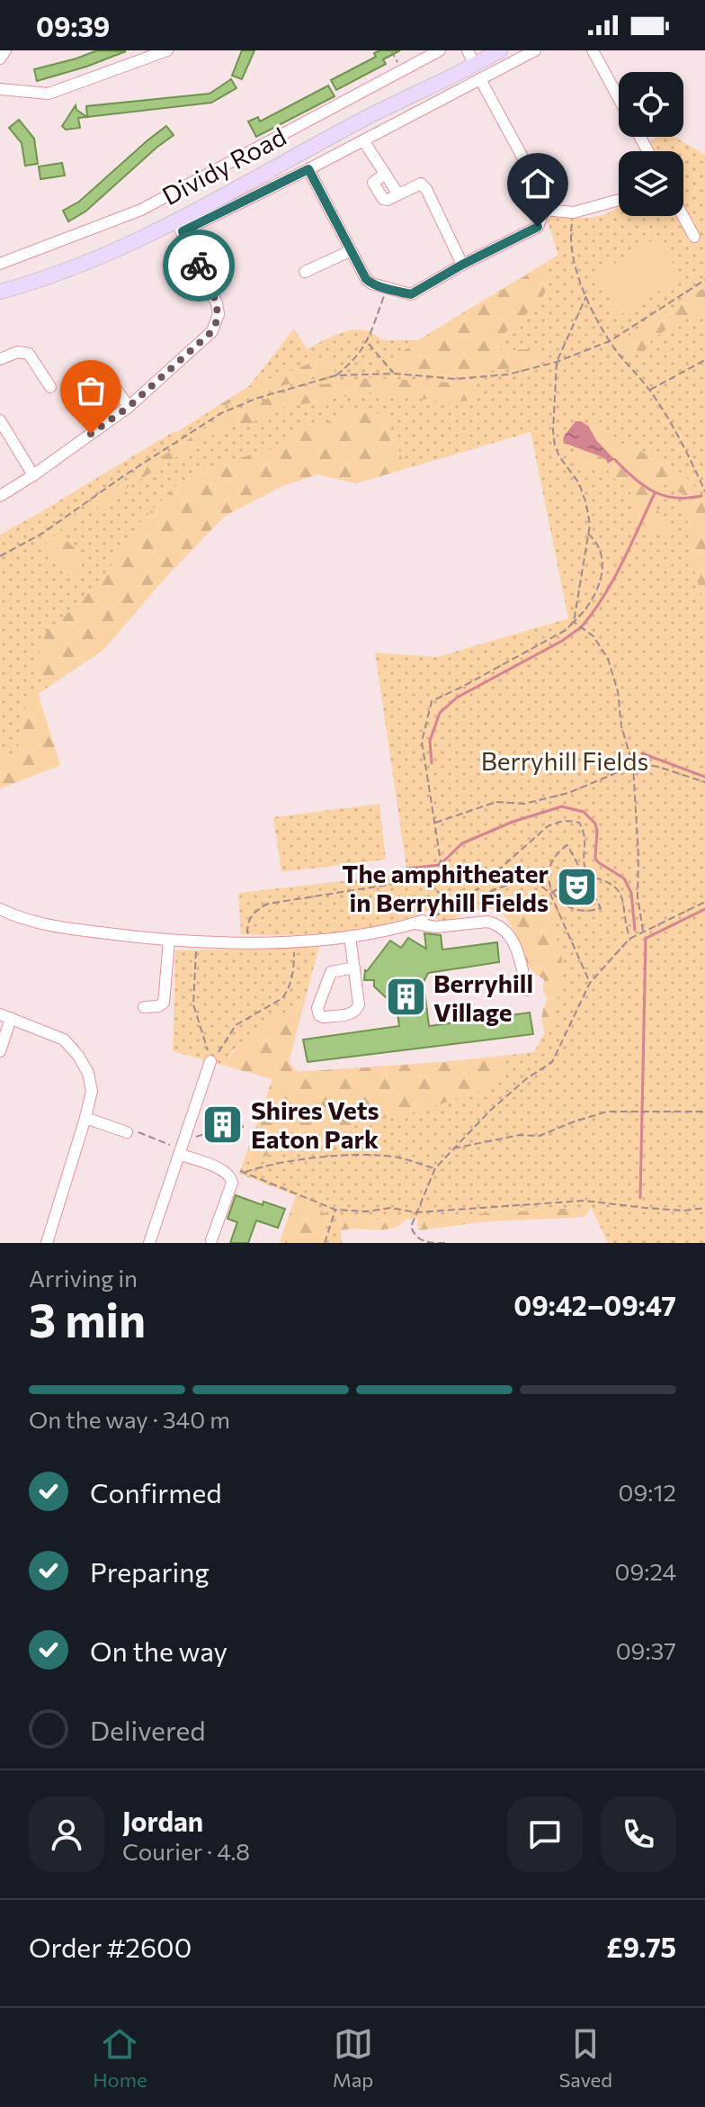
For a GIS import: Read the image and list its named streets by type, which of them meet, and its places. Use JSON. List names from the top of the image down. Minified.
{"streets":{"main road":["Dividy Road"]},"parks":["Berryhill Fields"],"places":{"theatre":["The amphitheater in Berryhill Fields"],"building":["Berryhill Village","Shires Vets Eaton Park"]},"page":{"status":"09:39","heading":["3 min","Arriving in","09:42–09:47"],"panel":["Jordan","Courier · 4.8","Order #2600","£9.75"],"bar":"On the way · 340 m","list":[["Confirmed","09:12"],["Preparing","09:24"],["On the way","09:37"],"Delivered"],"tabs":["Home","Map","Saved"]}}
